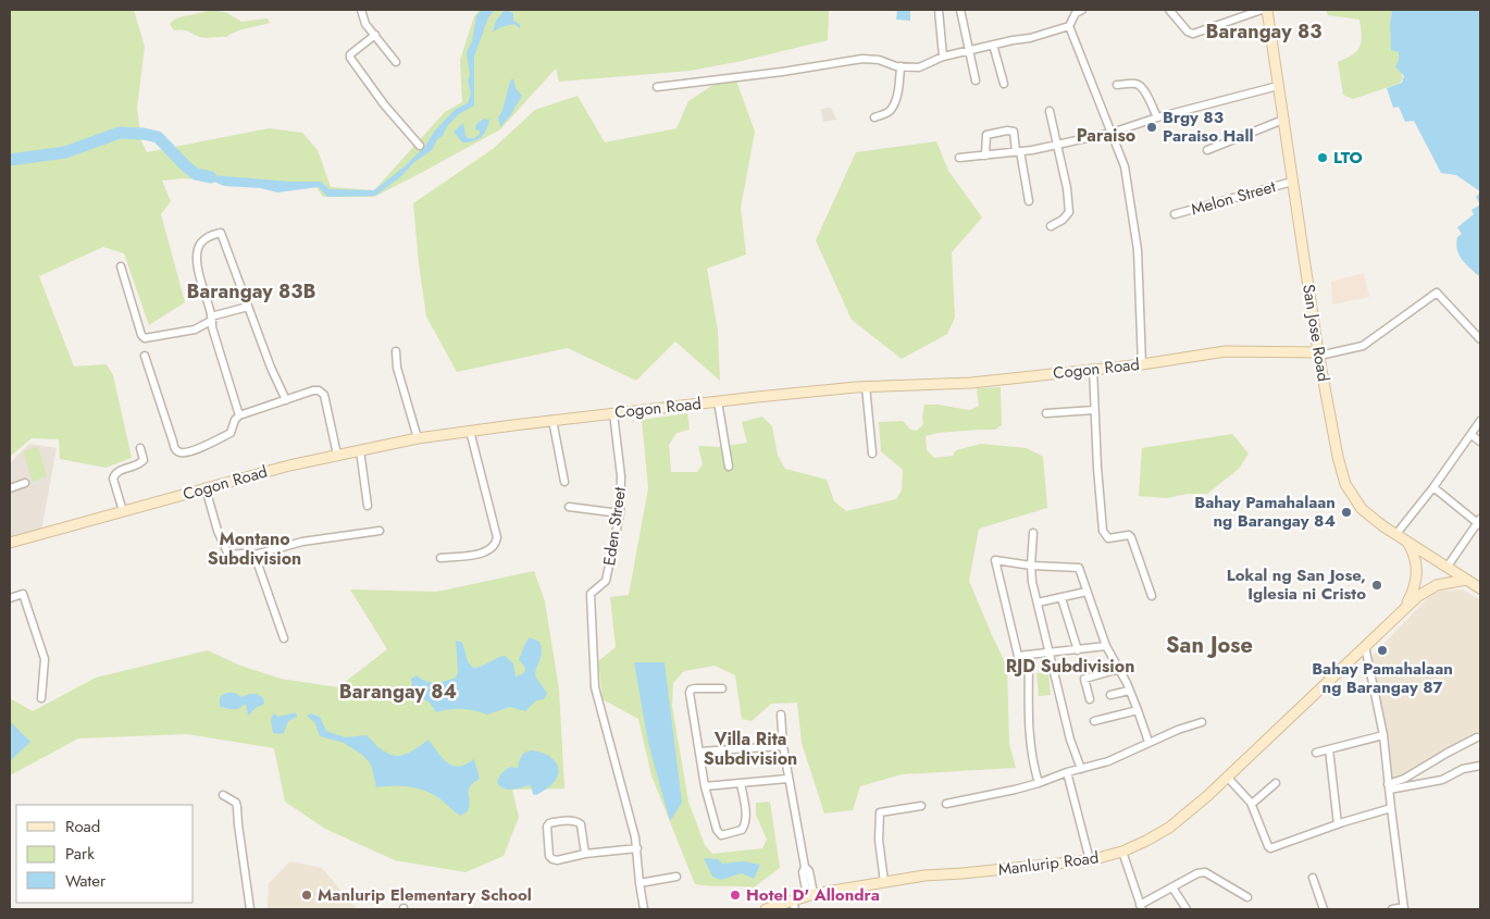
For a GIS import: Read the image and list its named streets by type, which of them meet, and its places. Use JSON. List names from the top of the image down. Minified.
{"streets":{"main road":["San Jose Road","Cogon Road","Manlurip Road"],"street":["Melon Street","Eden Street"]},"crossings":[["Melon Street","San Jose Road"],["San Jose Road","Cogon Road"],["San Jose Road","Manlurip Road"],["Cogon Road","Eden Street"]],"districts":["Barangay 83","Paraiso","Barangay 83B","Montano Subdivision","San Jose","RJD Subdivision","Barangay 84","Villa Rita Subdivision"],"places":["Brgy 83 Paraiso Hall","LTO","Bahay Pamahalaan ng Barangay 84","Lokal ng San Jose, Iglesia ni Cristo","Bahay Pamahalaan ng Barangay 87","Manlurip Elementary School","Hotel D' Allondra"],"legend":["Road","Park","Water"]}
